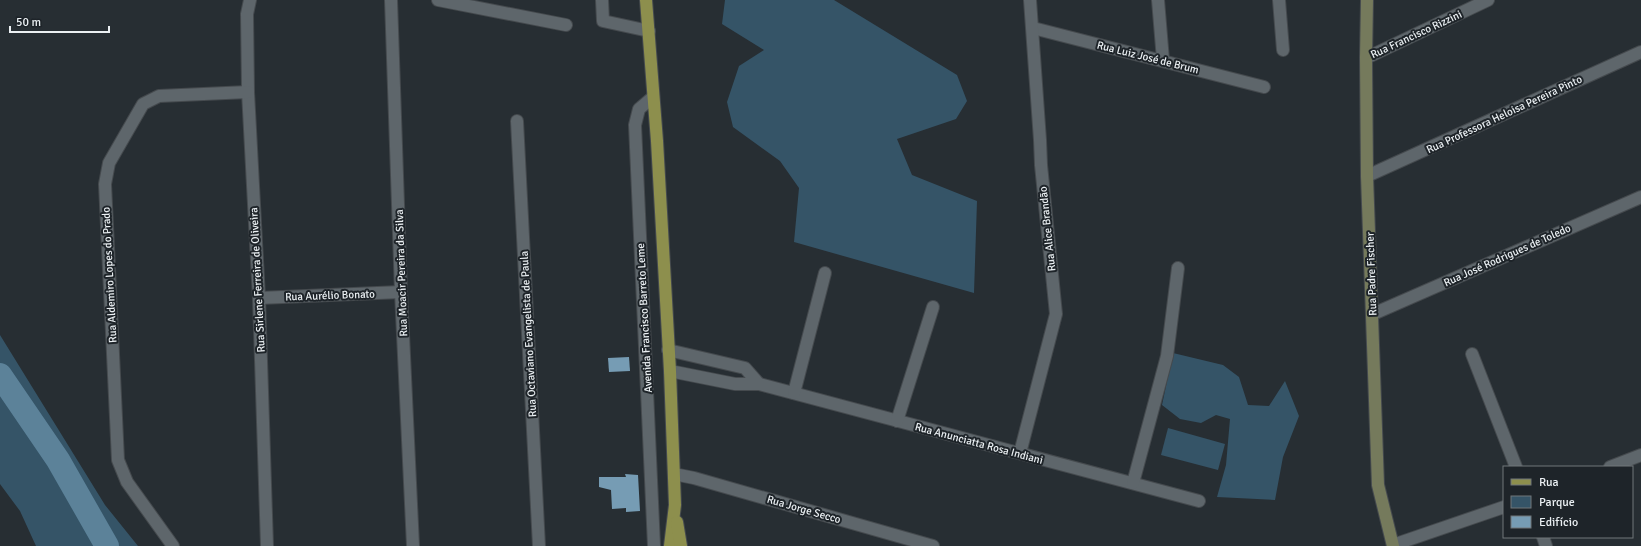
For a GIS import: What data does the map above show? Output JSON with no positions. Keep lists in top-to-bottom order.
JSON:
{
  "streets": {
    "main road": ["Rua Padre Fischer", "Avenida Francisco Barreto Leme"],
    "street": [
      "Rua Francisco Rizzini",
      "Rua Luiz José de Brum",
      "Rua Professora Heloisa Pereira Pinto",
      "Rua Alice Brandão",
      "Rua José Rodrigues de Toledo",
      "Rua Moacir Pereira da Silva",
      "Rua Aldemiro Lopes do Prado",
      "Rua Sirlene Ferreira de Oliveira",
      "Rua Aurélio Bonato",
      "Rua Octaviano Evangelista de Paula",
      "Rua Anunciatta Rosa Indiani",
      "Rua Jorge Secco"
    ]
  },
  "crossings": [
    ["Rua Francisco Rizzini", "Rua Padre Fischer"],
    ["Rua Luiz José de Brum", "Rua Alice Brandão"],
    ["Rua Professora Heloisa Pereira Pinto", "Rua Padre Fischer"],
    ["Rua Alice Brandão", "Rua Anunciatta Rosa Indiani"],
    ["Rua José Rodrigues de Toledo", "Rua Padre Fischer"],
    ["Rua Moacir Pereira da Silva", "Rua Aurélio Bonato"],
    ["Rua Aldemiro Lopes do Prado", "Rua Sirlene Ferreira de Oliveira"],
    ["Rua Sirlene Ferreira de Oliveira", "Rua Aurélio Bonato"],
    ["Avenida Francisco Barreto Leme", "Rua Anunciatta Rosa Indiani"],
    ["Avenida Francisco Barreto Leme", "Rua Jorge Secco"]
  ],
  "legend": ["Rua", "Parque", "Edifício"],
  "scale_bar": "50 m"
}
